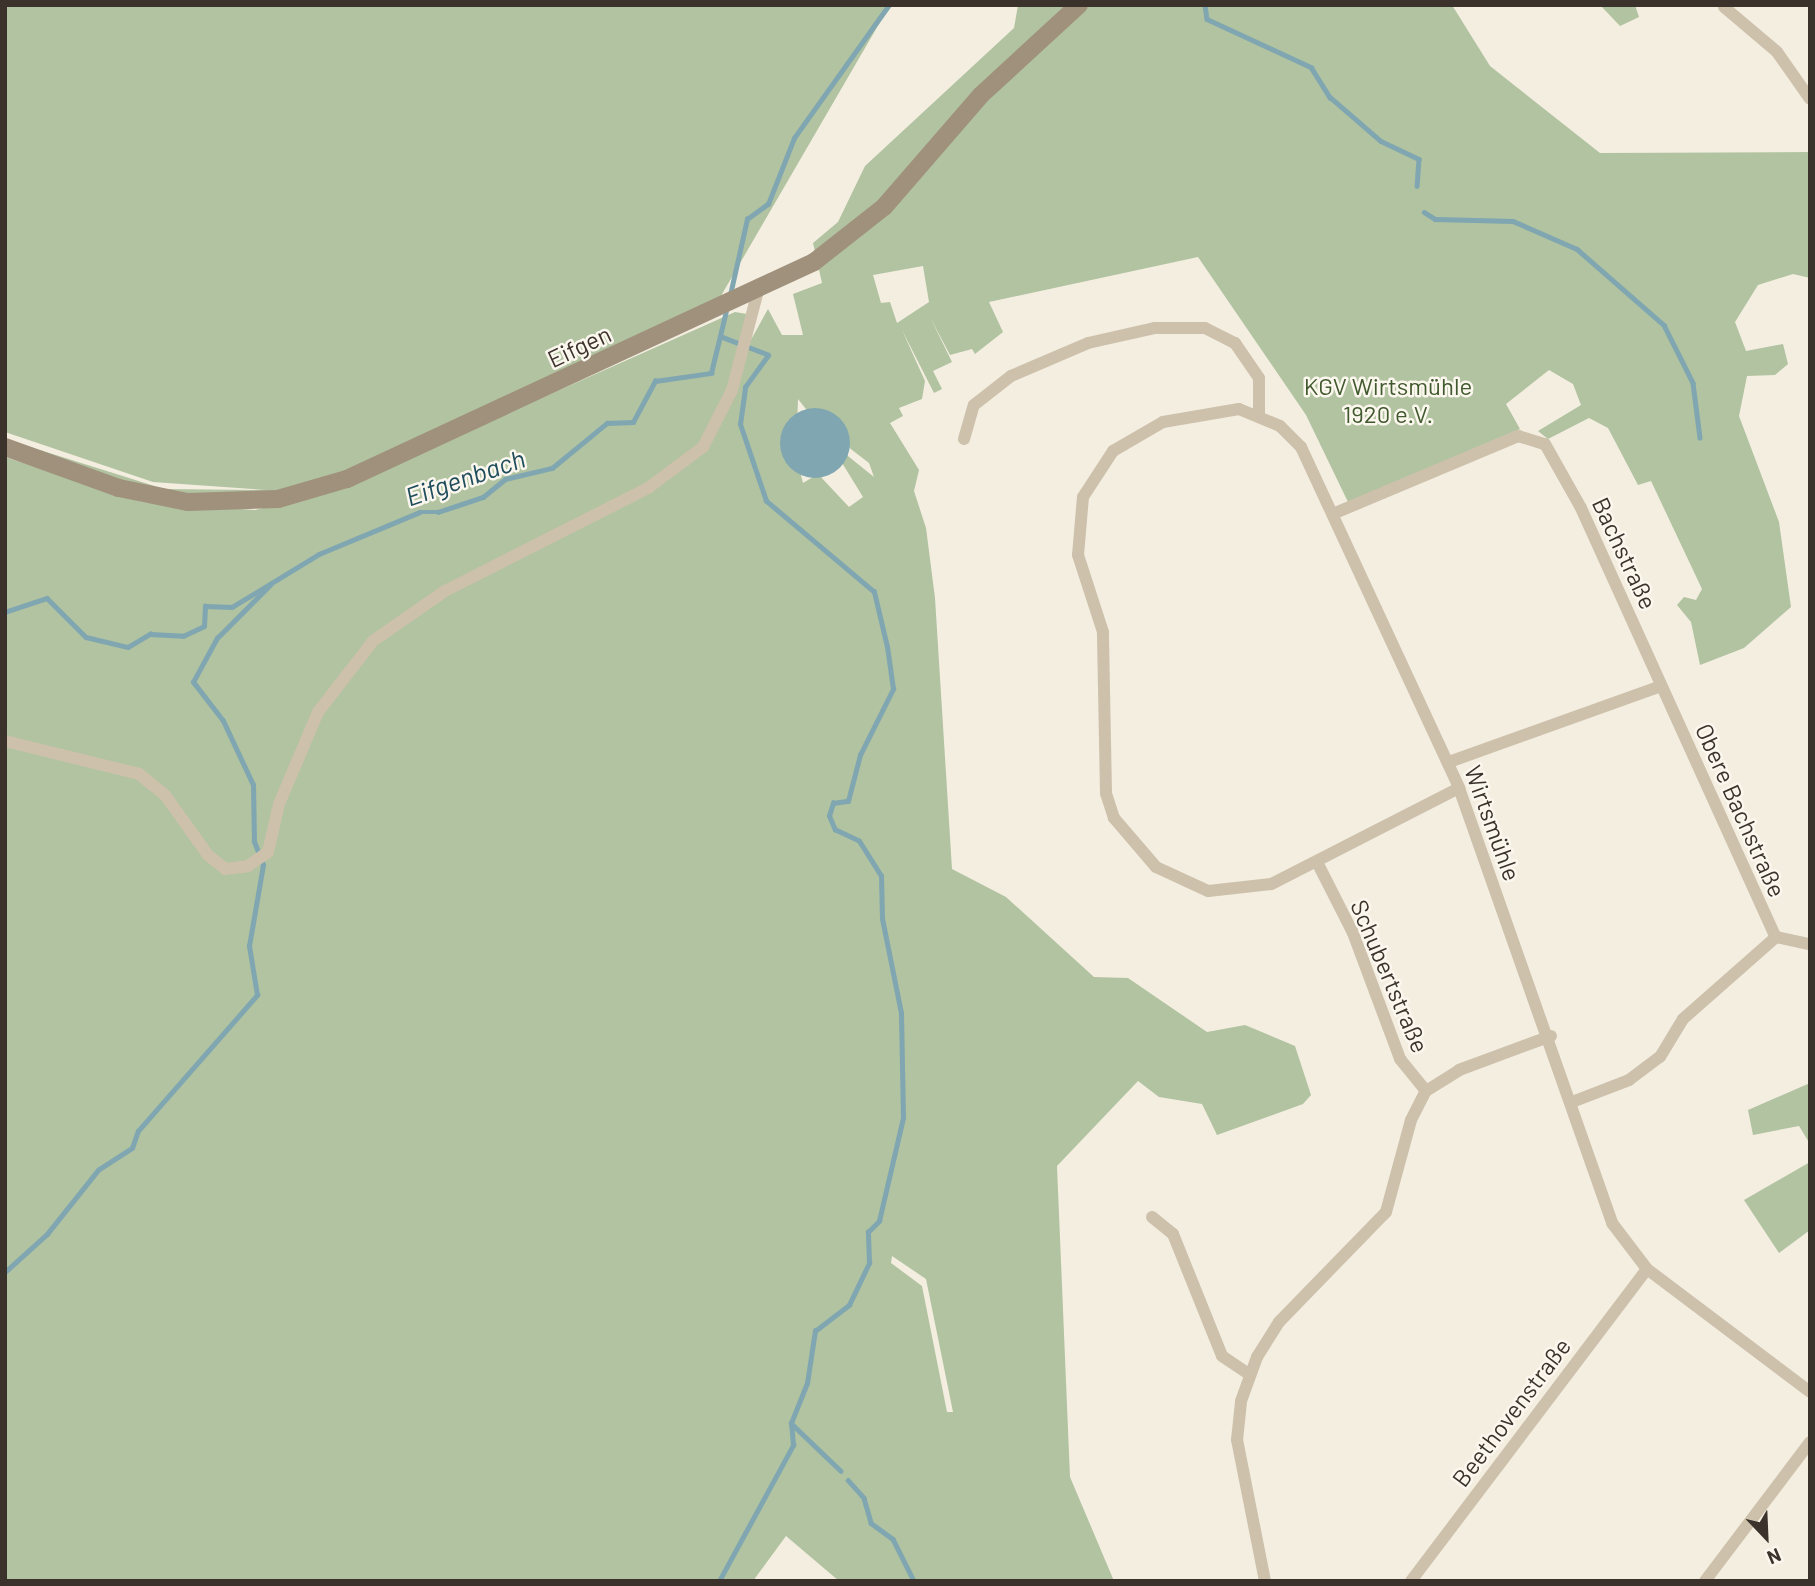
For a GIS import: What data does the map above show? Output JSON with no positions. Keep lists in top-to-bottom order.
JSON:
{
  "streets": {
    "main road": ["Eifgen"],
    "street": [
      "Bachstraße",
      "Obere Bachstraße",
      "Wirtsmühle",
      "Schubertstraße",
      "Beethovenstraße"
    ]
  },
  "crossings": [
    ["Bachstraße", "Obere Bachstraße"],
    ["Bachstraße", "Wirtsmühle"],
    ["Wirtsmühle", "Schubertstraße"],
    ["Wirtsmühle", "Beethovenstraße"]
  ],
  "water": ["Eifgenbach"],
  "parks": ["KGV Wirtsmühle 1920 e.V."],
  "north": "bottom right"
}
